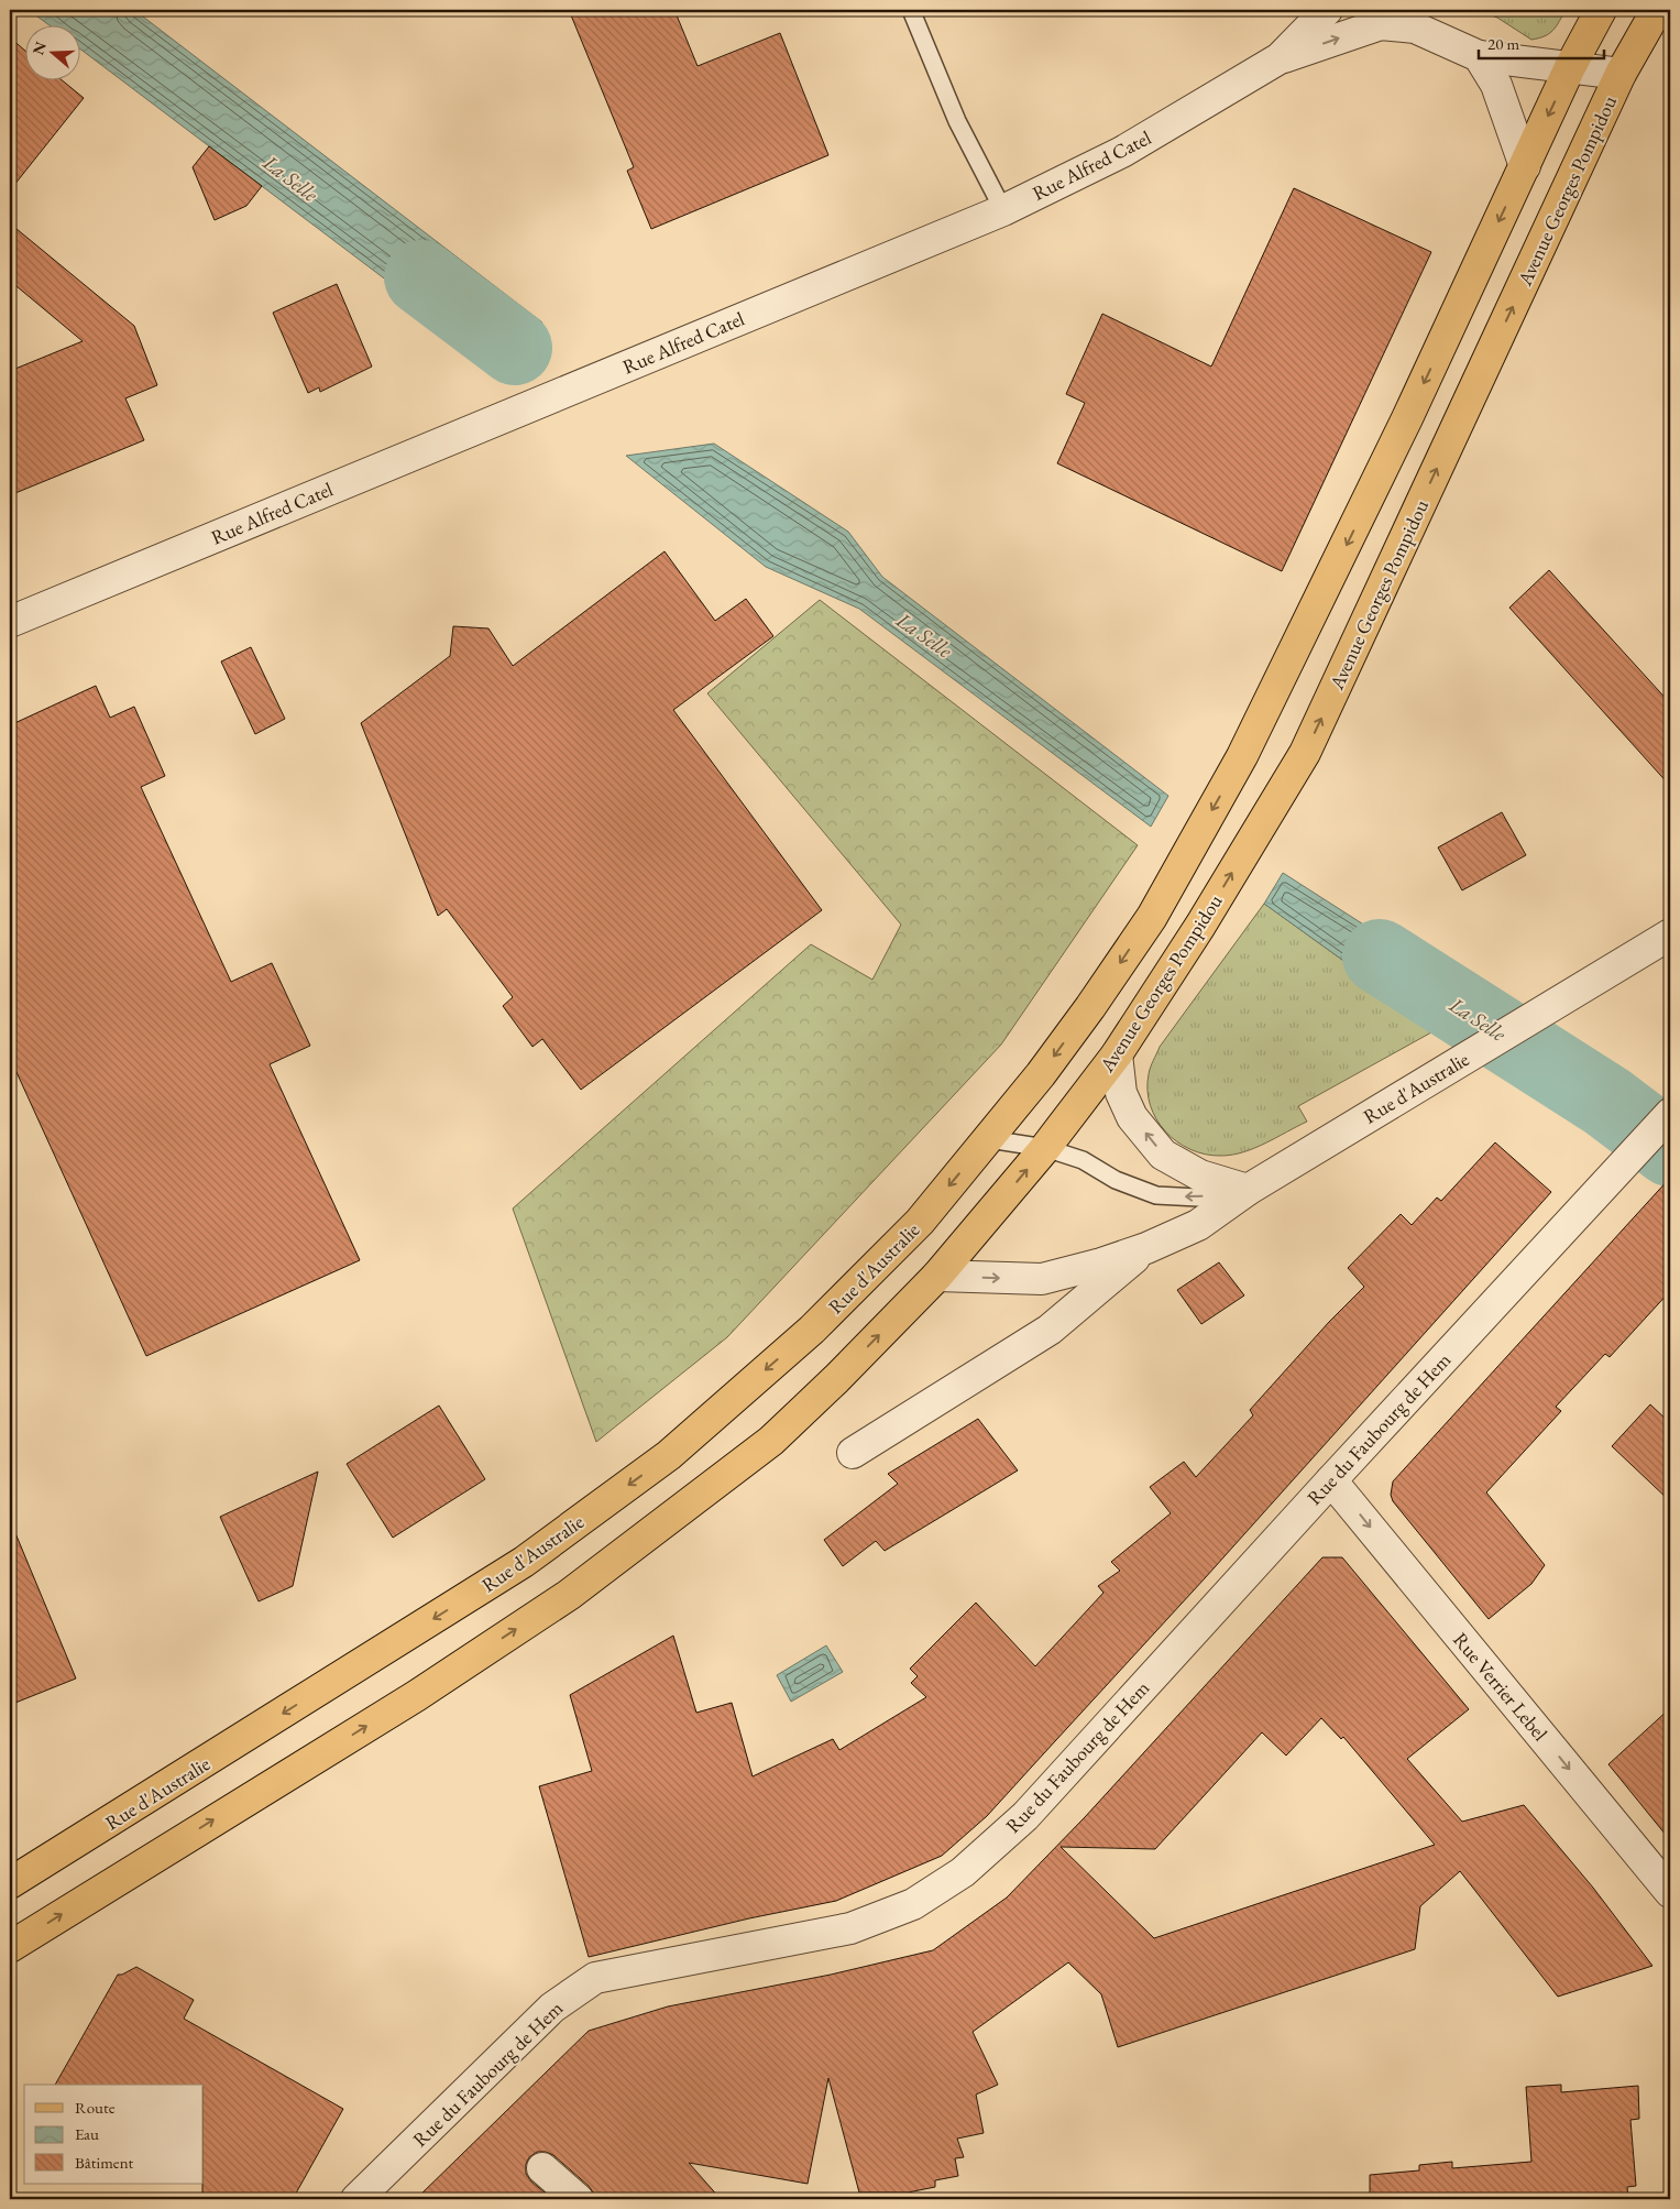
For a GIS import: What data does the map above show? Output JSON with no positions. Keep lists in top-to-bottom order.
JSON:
{
  "streets": {
    "main road": ["Avenue Georges Pompidou", "Rue d'Australie"],
    "street": ["Rue Alfred Catel", "Rue du Faubourg de Hem", "Rue Verrier Lebel"]
  },
  "crossings": [
    ["Rue du Faubourg de Hem", "Rue Verrier Lebel"]
  ],
  "one_way": ["Rue Verrier Lebel"],
  "water": ["La Selle"],
  "legend": ["Route", "Eau", "Bâtiment"],
  "scale_bar": "20 m",
  "north": "left"
}
